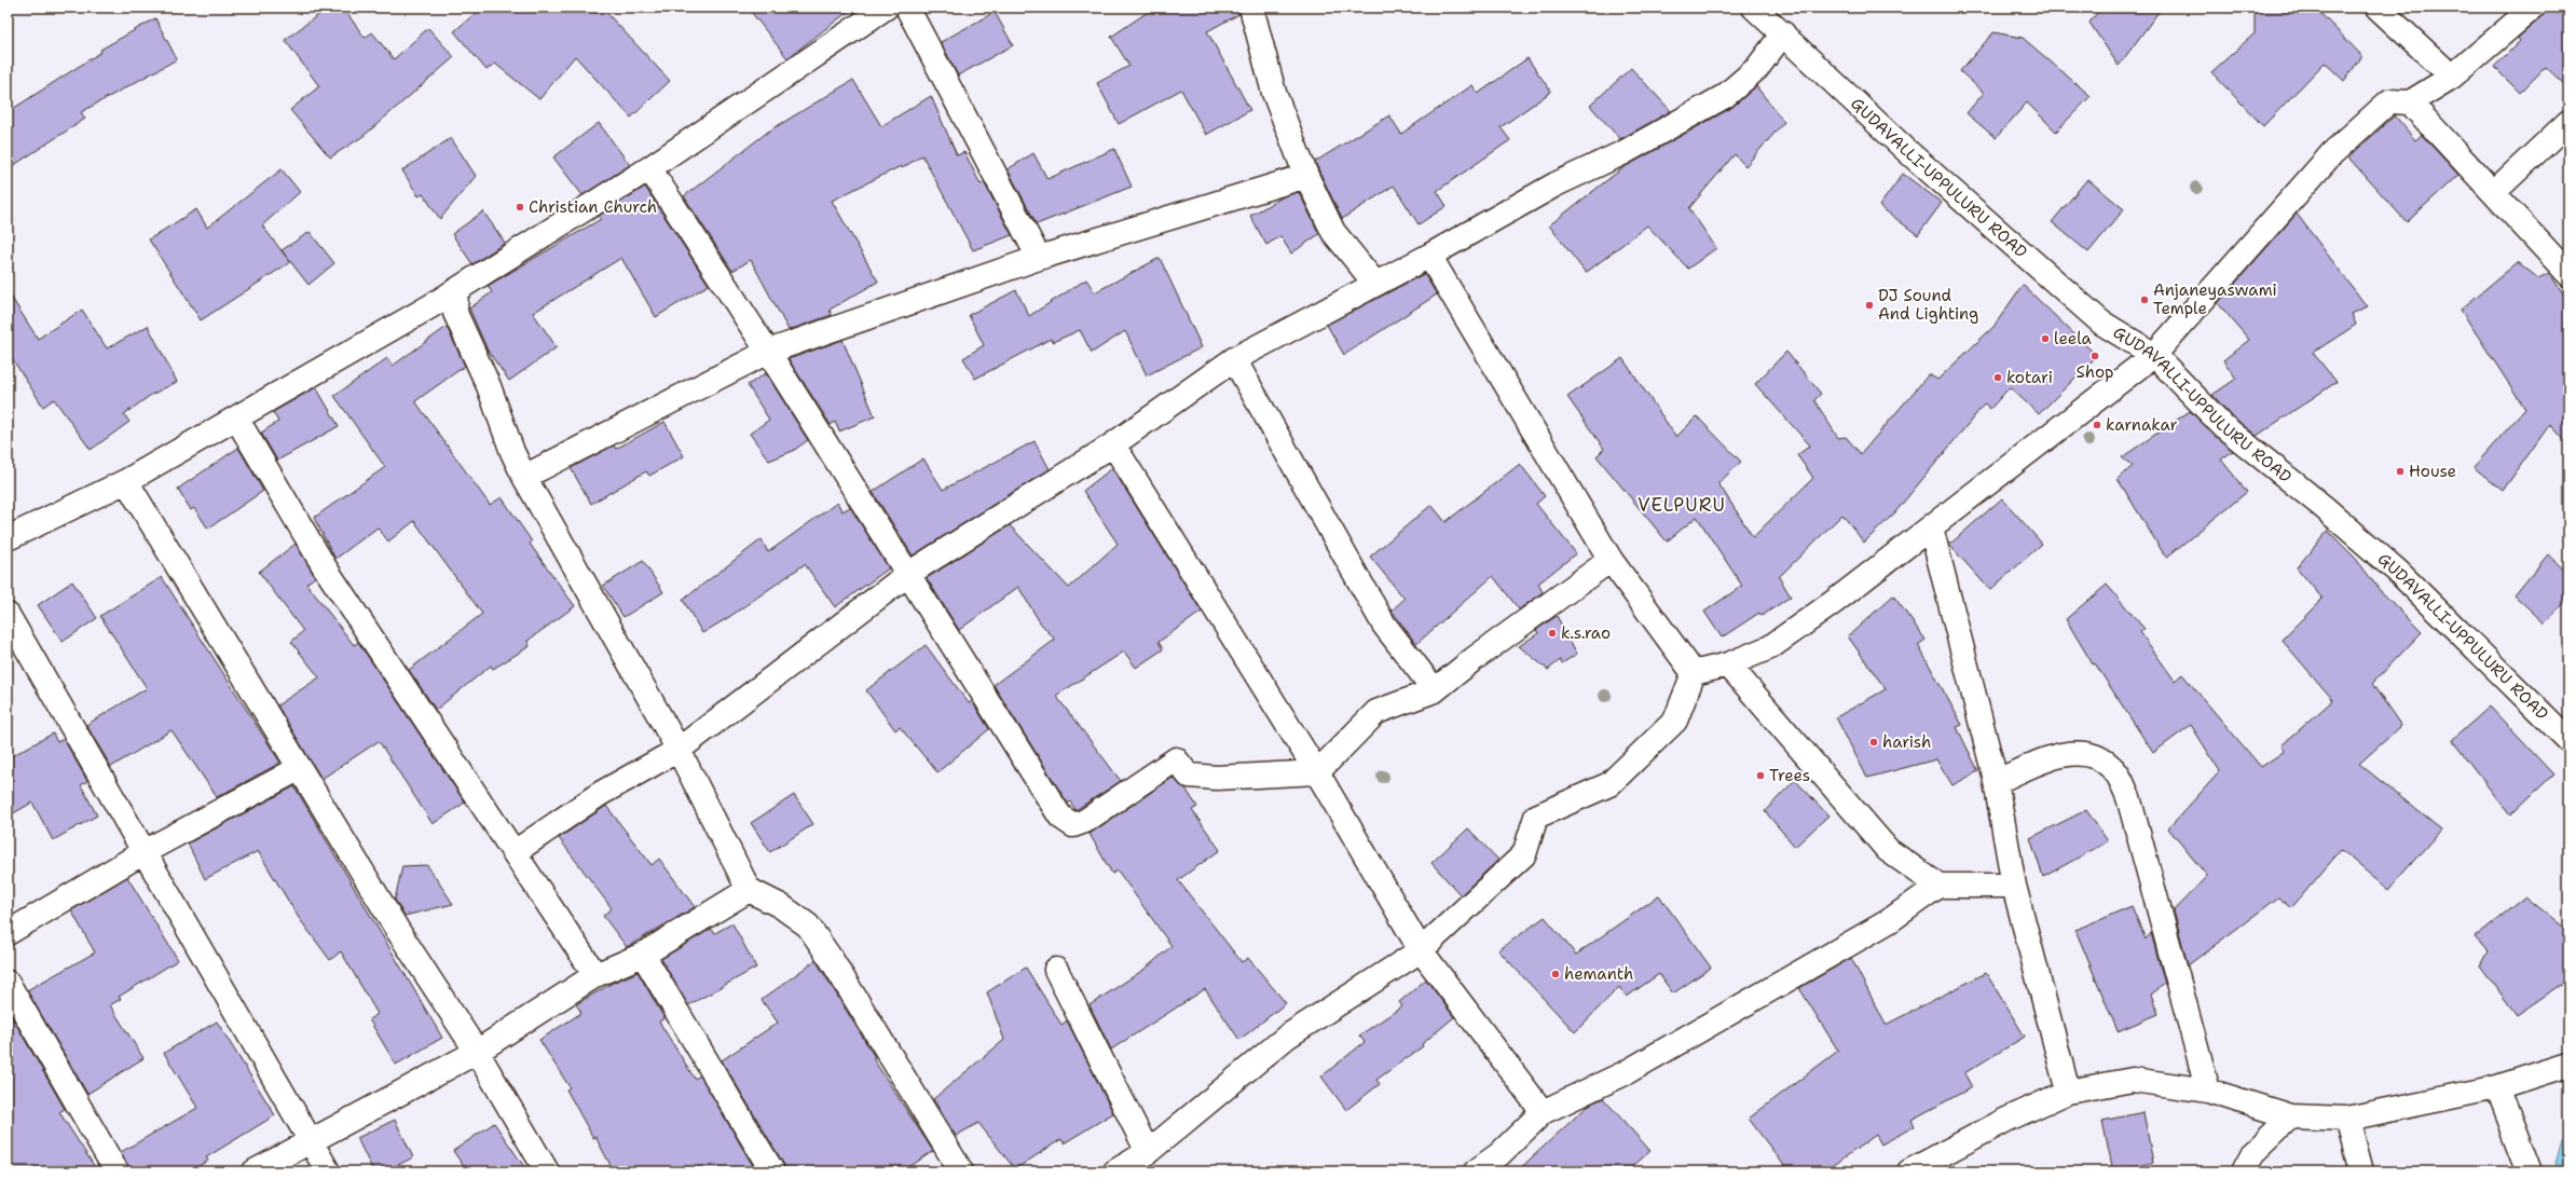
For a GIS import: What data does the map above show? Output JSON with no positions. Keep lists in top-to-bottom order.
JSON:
{
  "streets": {
    "street": ["GUDAVALLI-UPPULURU ROAD"]
  },
  "districts": ["VELPURU"],
  "places": [
    "Christian Church",
    "Anjaneyaswami Temple",
    "DJ Sound And Lighting",
    "leela",
    "Shop",
    "kotari",
    "karnakar",
    "House",
    "k.s.rao",
    "harish",
    "Trees",
    "hemanth"
  ]
}
